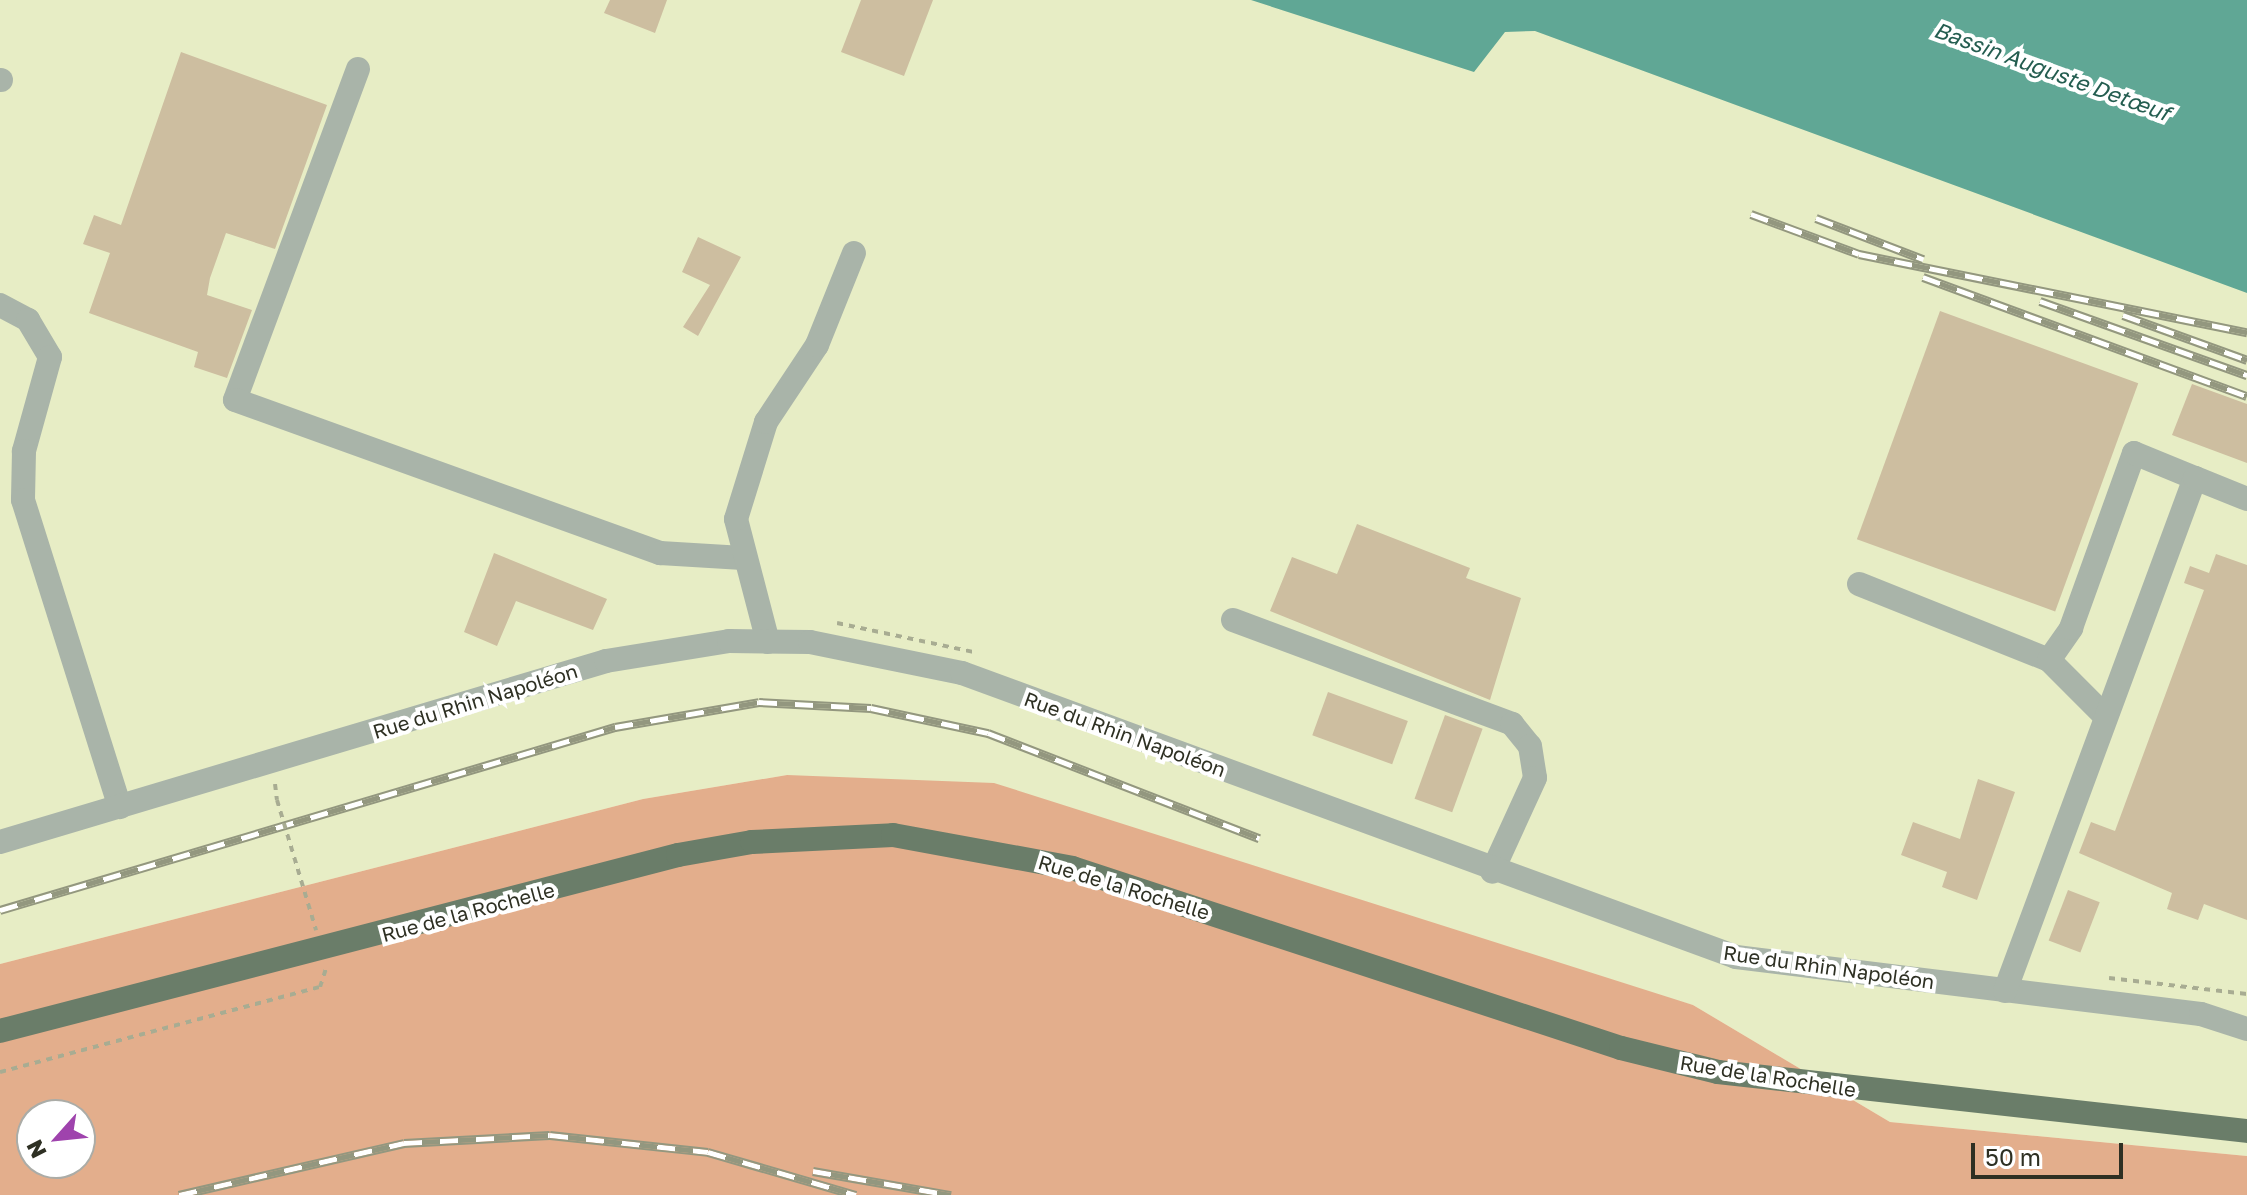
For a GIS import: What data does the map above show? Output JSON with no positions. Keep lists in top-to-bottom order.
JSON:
{
  "streets": {
    "main road": ["Rue de la Rochelle"],
    "street": ["Rue du Rhin Napoléon"]
  },
  "water": ["Bassin Auguste Detœuf"],
  "scale_bar": "50 m",
  "north": "bottom left"
}
